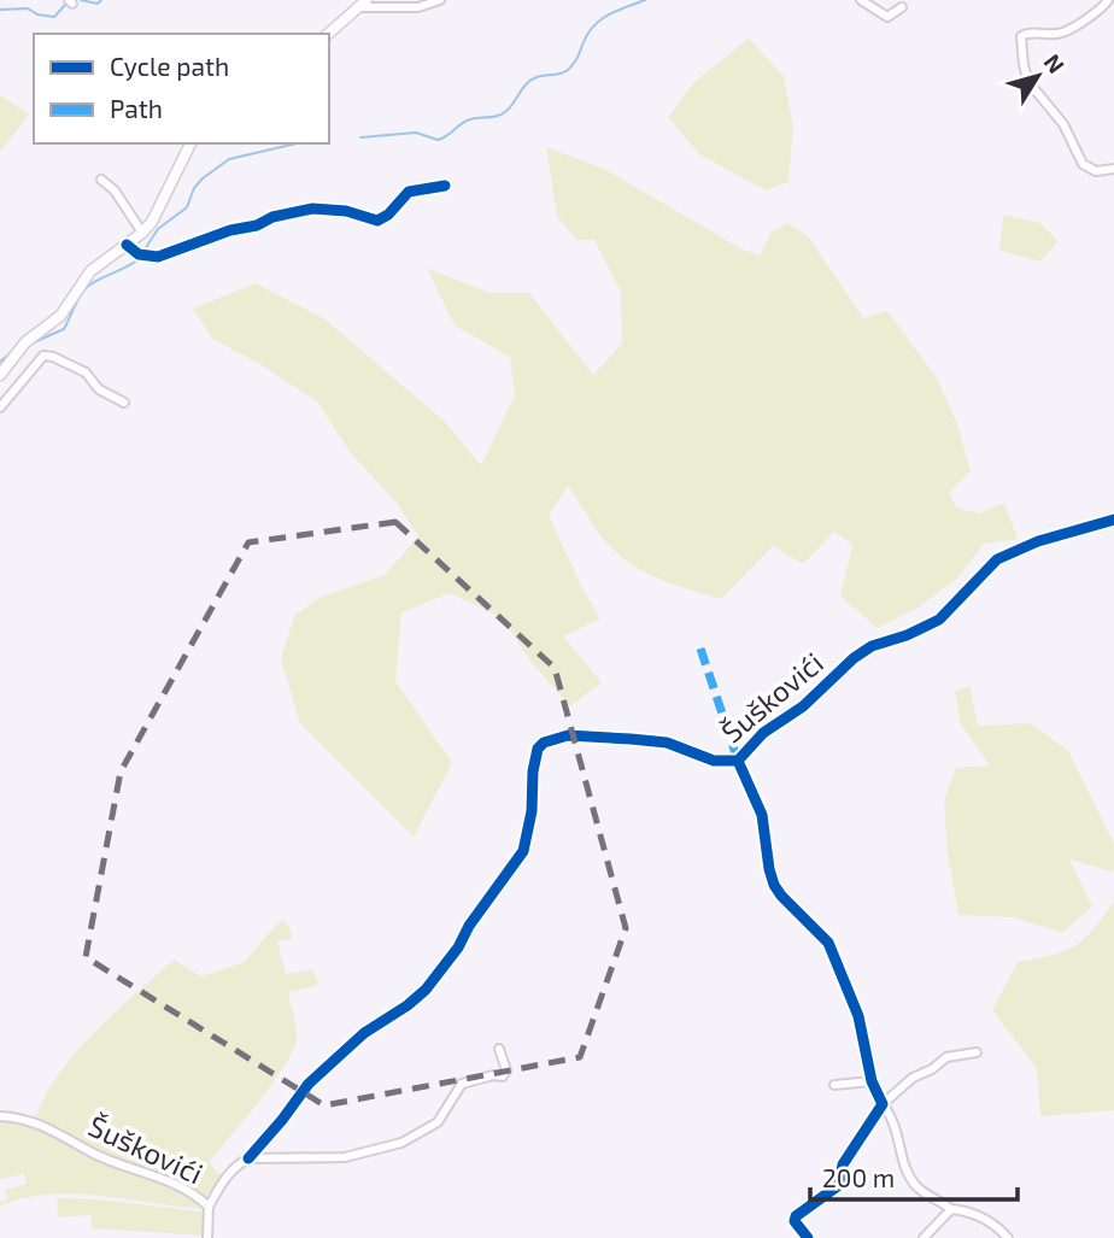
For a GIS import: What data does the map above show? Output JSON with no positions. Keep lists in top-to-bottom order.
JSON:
{
  "streets": {
    "street": ["Šuškovići"]
  },
  "legend": ["Cycle path", "Path"],
  "scale_bar": "200 m",
  "north": "top right"
}
